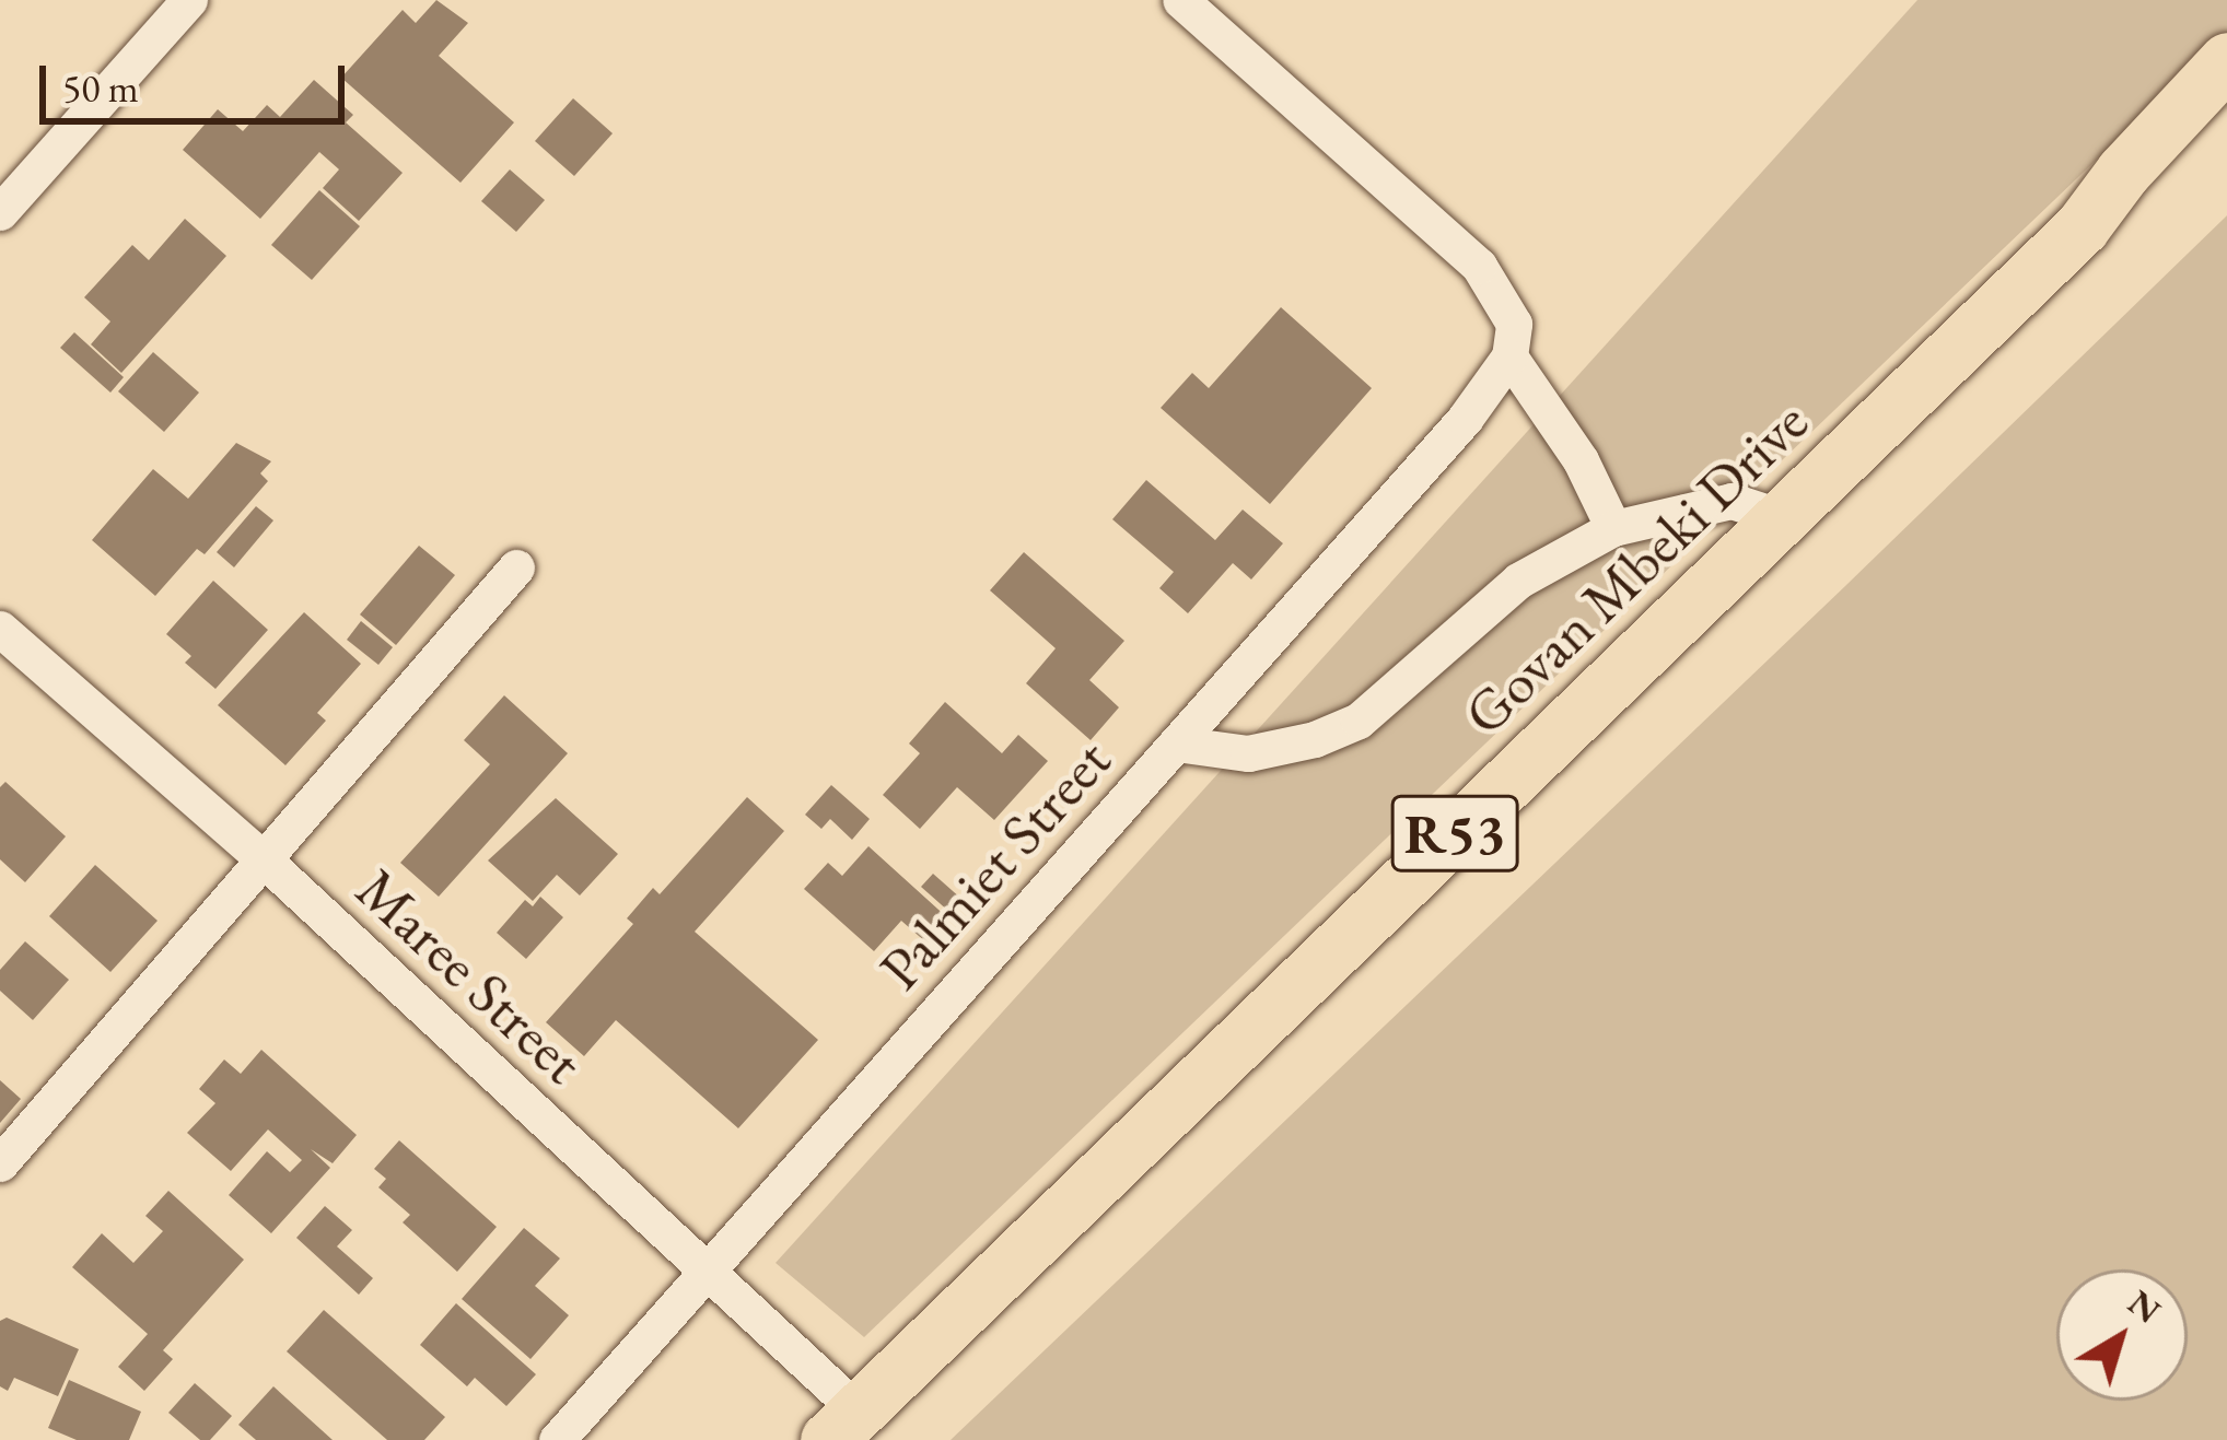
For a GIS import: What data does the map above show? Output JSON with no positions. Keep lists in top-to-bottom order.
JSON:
{
  "streets": {
    "main road": ["Govan Mbeki Drive", "R53"],
    "street": ["Palmiet Street", "Maree Street"]
  },
  "crossings": [
    ["Govan Mbeki Drive", "Maree Street"],
    ["Palmiet Street", "Maree Street"]
  ],
  "scale_bar": "50 m",
  "north": "top right"
}
